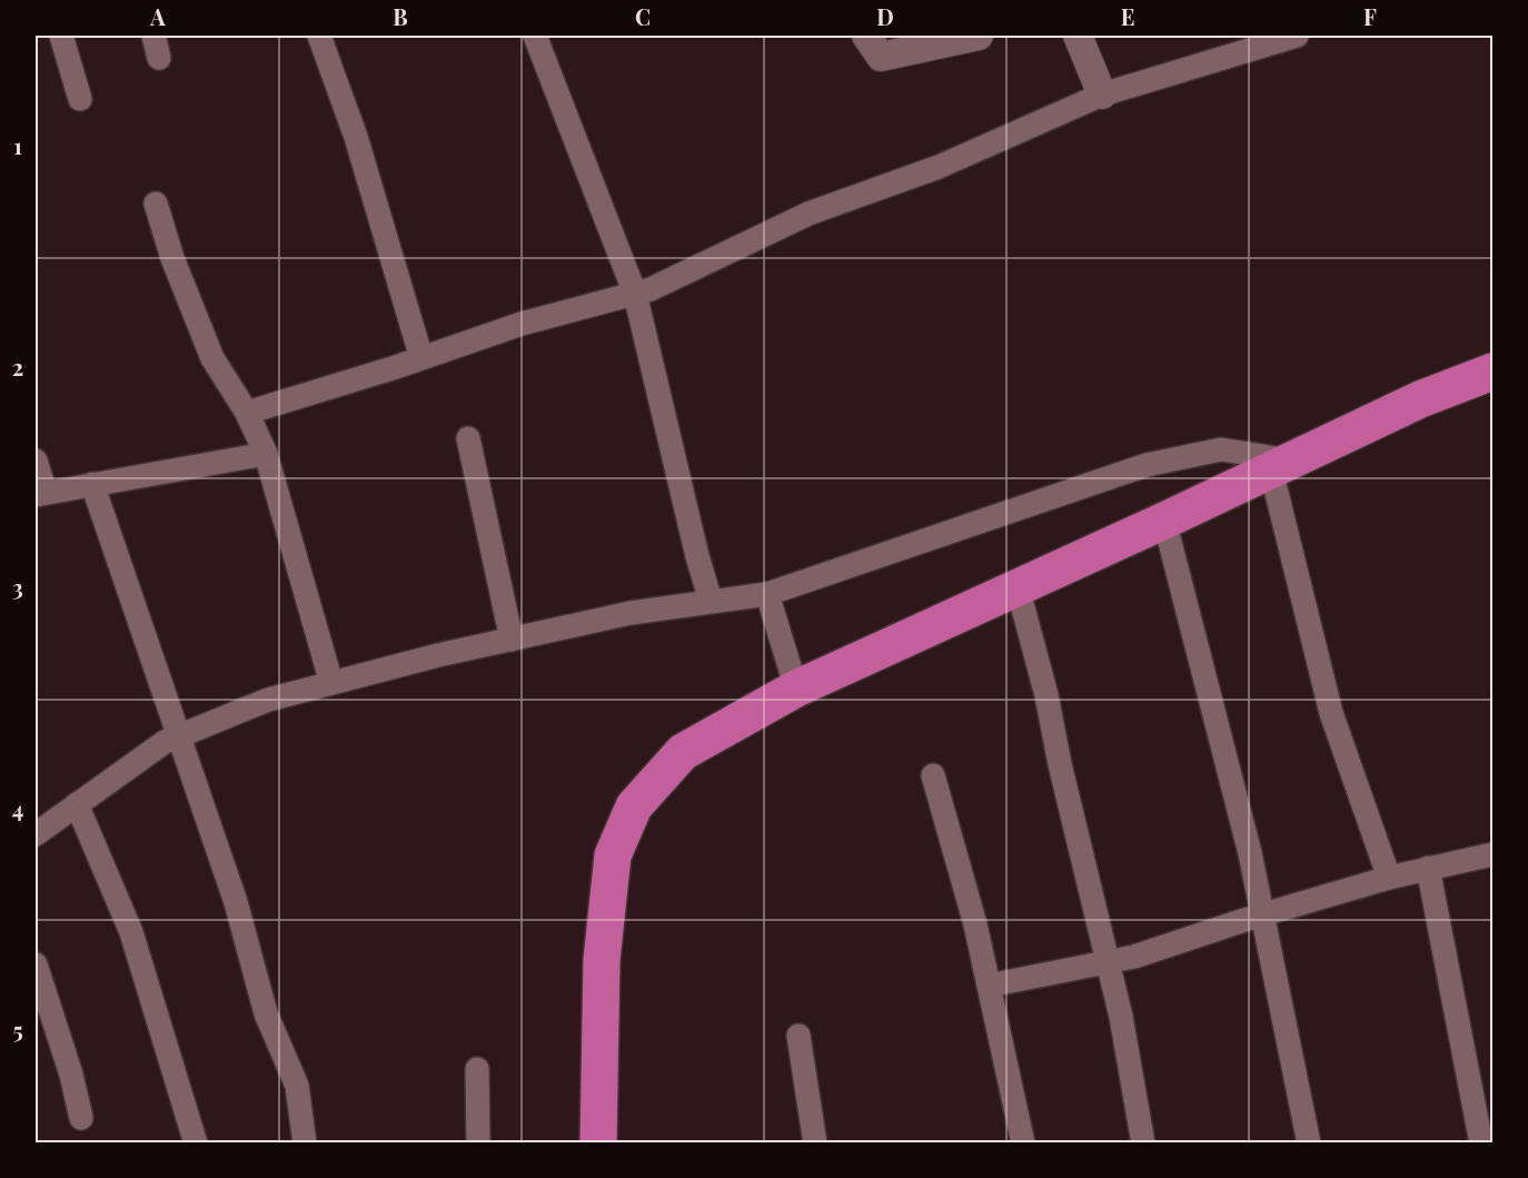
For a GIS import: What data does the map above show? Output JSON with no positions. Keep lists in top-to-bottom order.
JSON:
{
  "grid": {
    "columns": [
      "A",
      "B",
      "C",
      "D",
      "E",
      "F"
    ],
    "rows": [
      "1",
      "2",
      "3",
      "4",
      "5"
    ]
  }
}
